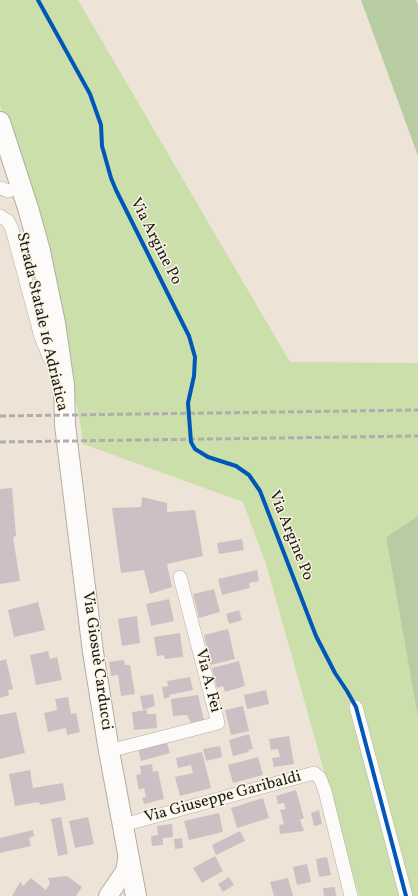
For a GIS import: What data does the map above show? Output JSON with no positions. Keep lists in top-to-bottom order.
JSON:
{
  "streets": {
    "main road": ["Strada Statale 16 Adriatica", "Via Giosuè Carducci"],
    "street": ["Via A. Fei", "Via Giuseppe Garibaldi"],
    "cycle path": ["Via Argine Po"]
  },
  "crossings": [
    ["Strada Statale 16 Adriatica", "Via Giosuè Carducci"],
    ["Via Giosuè Carducci", "Via A. Fei"],
    ["Via Giosuè Carducci", "Via Giuseppe Garibaldi"]
  ]
}
